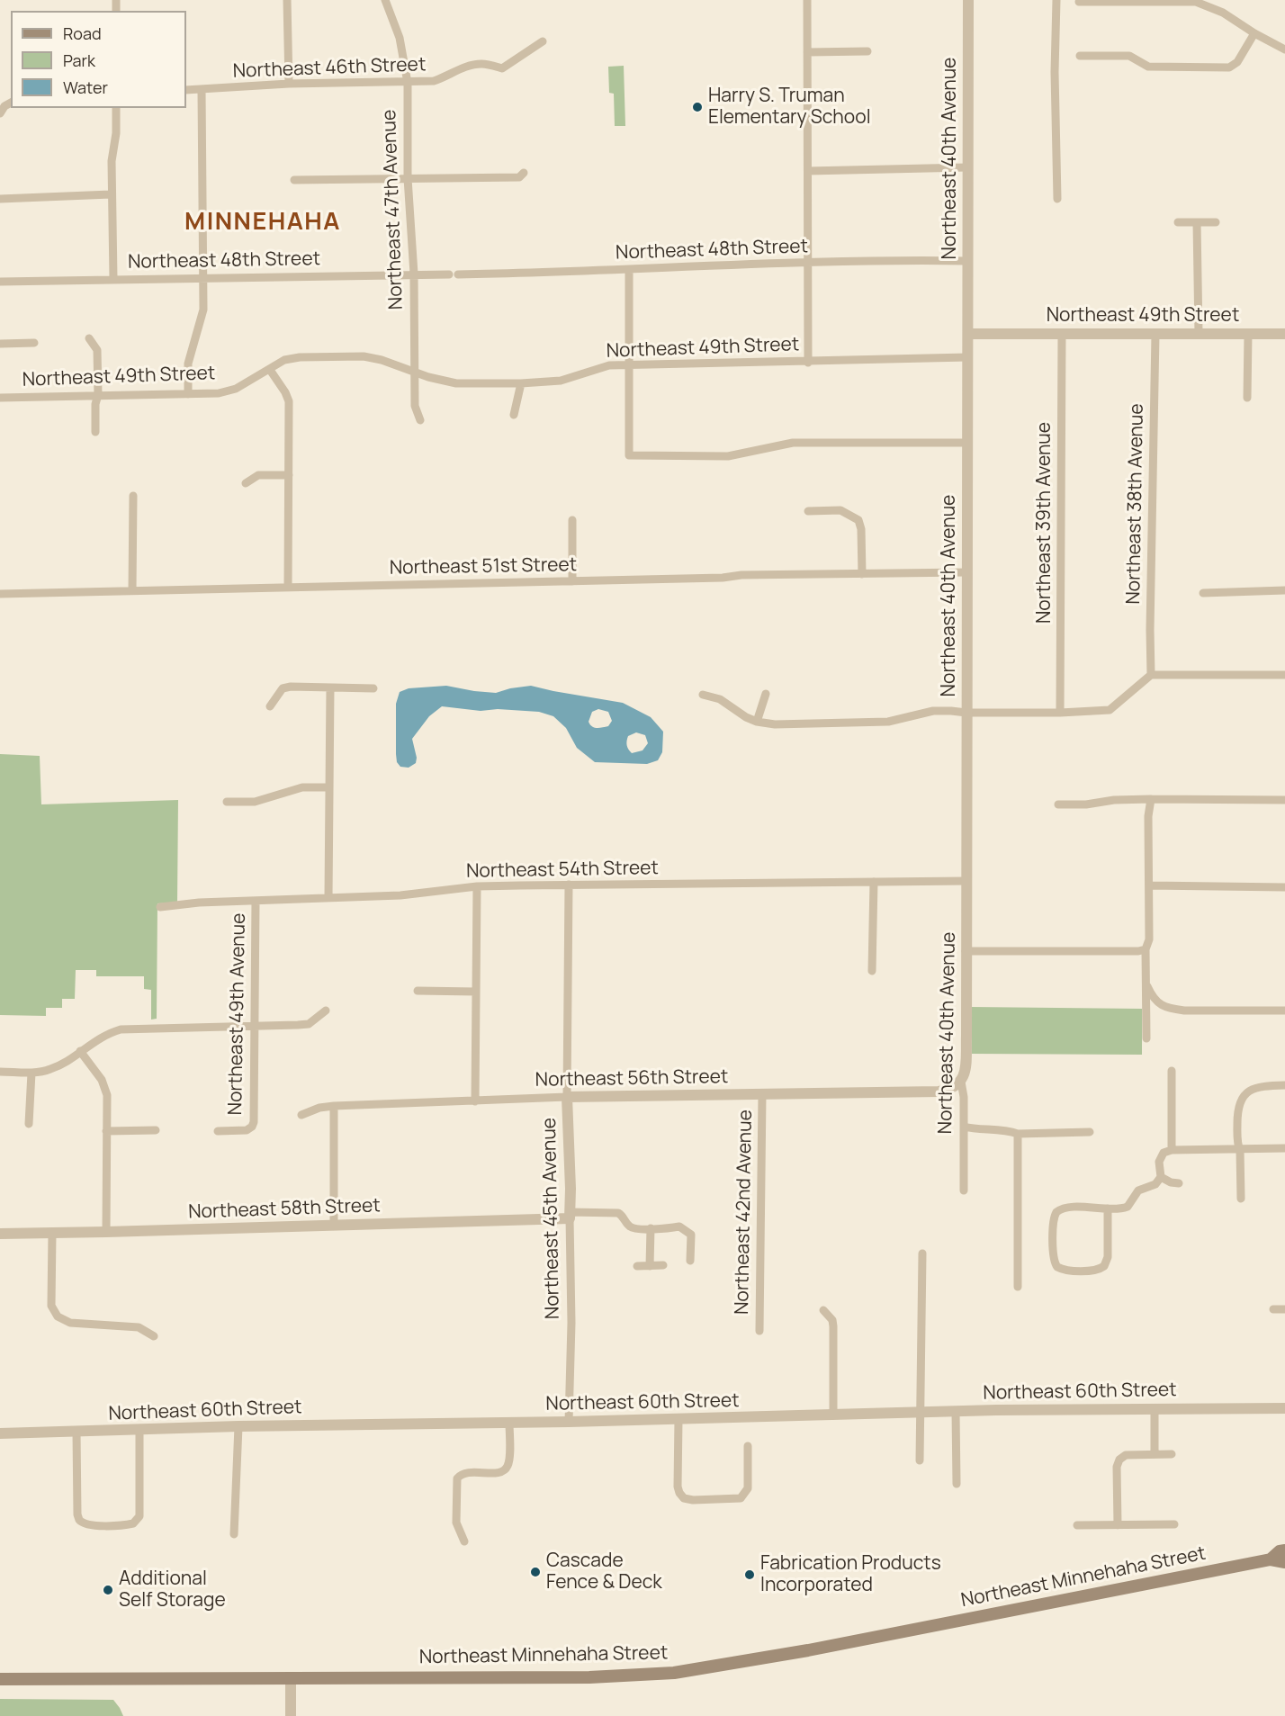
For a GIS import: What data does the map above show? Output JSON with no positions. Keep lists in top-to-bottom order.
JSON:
{
  "streets": {
    "main road": ["Northeast Minnehaha Street"],
    "street": [
      "Northeast 46th Street",
      "Northeast 40th Avenue",
      "Northeast 47th Avenue",
      "Northeast 48th Street",
      "Northeast 49th Street",
      "Northeast 38th Avenue",
      "Northeast 39th Avenue",
      "Northeast 51st Street",
      "Northeast 54th Street",
      "Northeast 49th Avenue",
      "Northeast 56th Street",
      "Northeast 58th Street",
      "Northeast 42nd Avenue",
      "Northeast 45th Avenue",
      "Northeast 60th Street"
    ]
  },
  "crossings": [
    ["Northeast 46th Street", "Northeast 47th Avenue"],
    ["Northeast 40th Avenue", "Northeast 48th Street"],
    ["Northeast 40th Avenue", "Northeast 49th Street"],
    ["Northeast 40th Avenue", "Northeast 51st Street"],
    ["Northeast 40th Avenue", "Northeast 54th Street"],
    ["Northeast 40th Avenue", "Northeast 56th Street"],
    ["Northeast 47th Avenue", "Northeast 48th Street"],
    ["Northeast 47th Avenue", "Northeast 49th Street"],
    ["Northeast 49th Street", "Northeast 38th Avenue"],
    ["Northeast 49th Street", "Northeast 39th Avenue"],
    ["Northeast 54th Street", "Northeast 49th Avenue"],
    ["Northeast 54th Street", "Northeast 45th Avenue"],
    ["Northeast 56th Street", "Northeast 42nd Avenue"],
    ["Northeast 56th Street", "Northeast 45th Avenue"],
    ["Northeast 58th Street", "Northeast 45th Avenue"],
    ["Northeast 45th Avenue", "Northeast 60th Street"]
  ],
  "districts": ["MINNEHAHA"],
  "places": [
    "Harry S. Truman Elementary School",
    "Cascade Fence & Deck",
    "Fabrication Products Incorporated",
    "Additional Self Storage"
  ],
  "legend": ["Road", "Park", "Water"]
}
